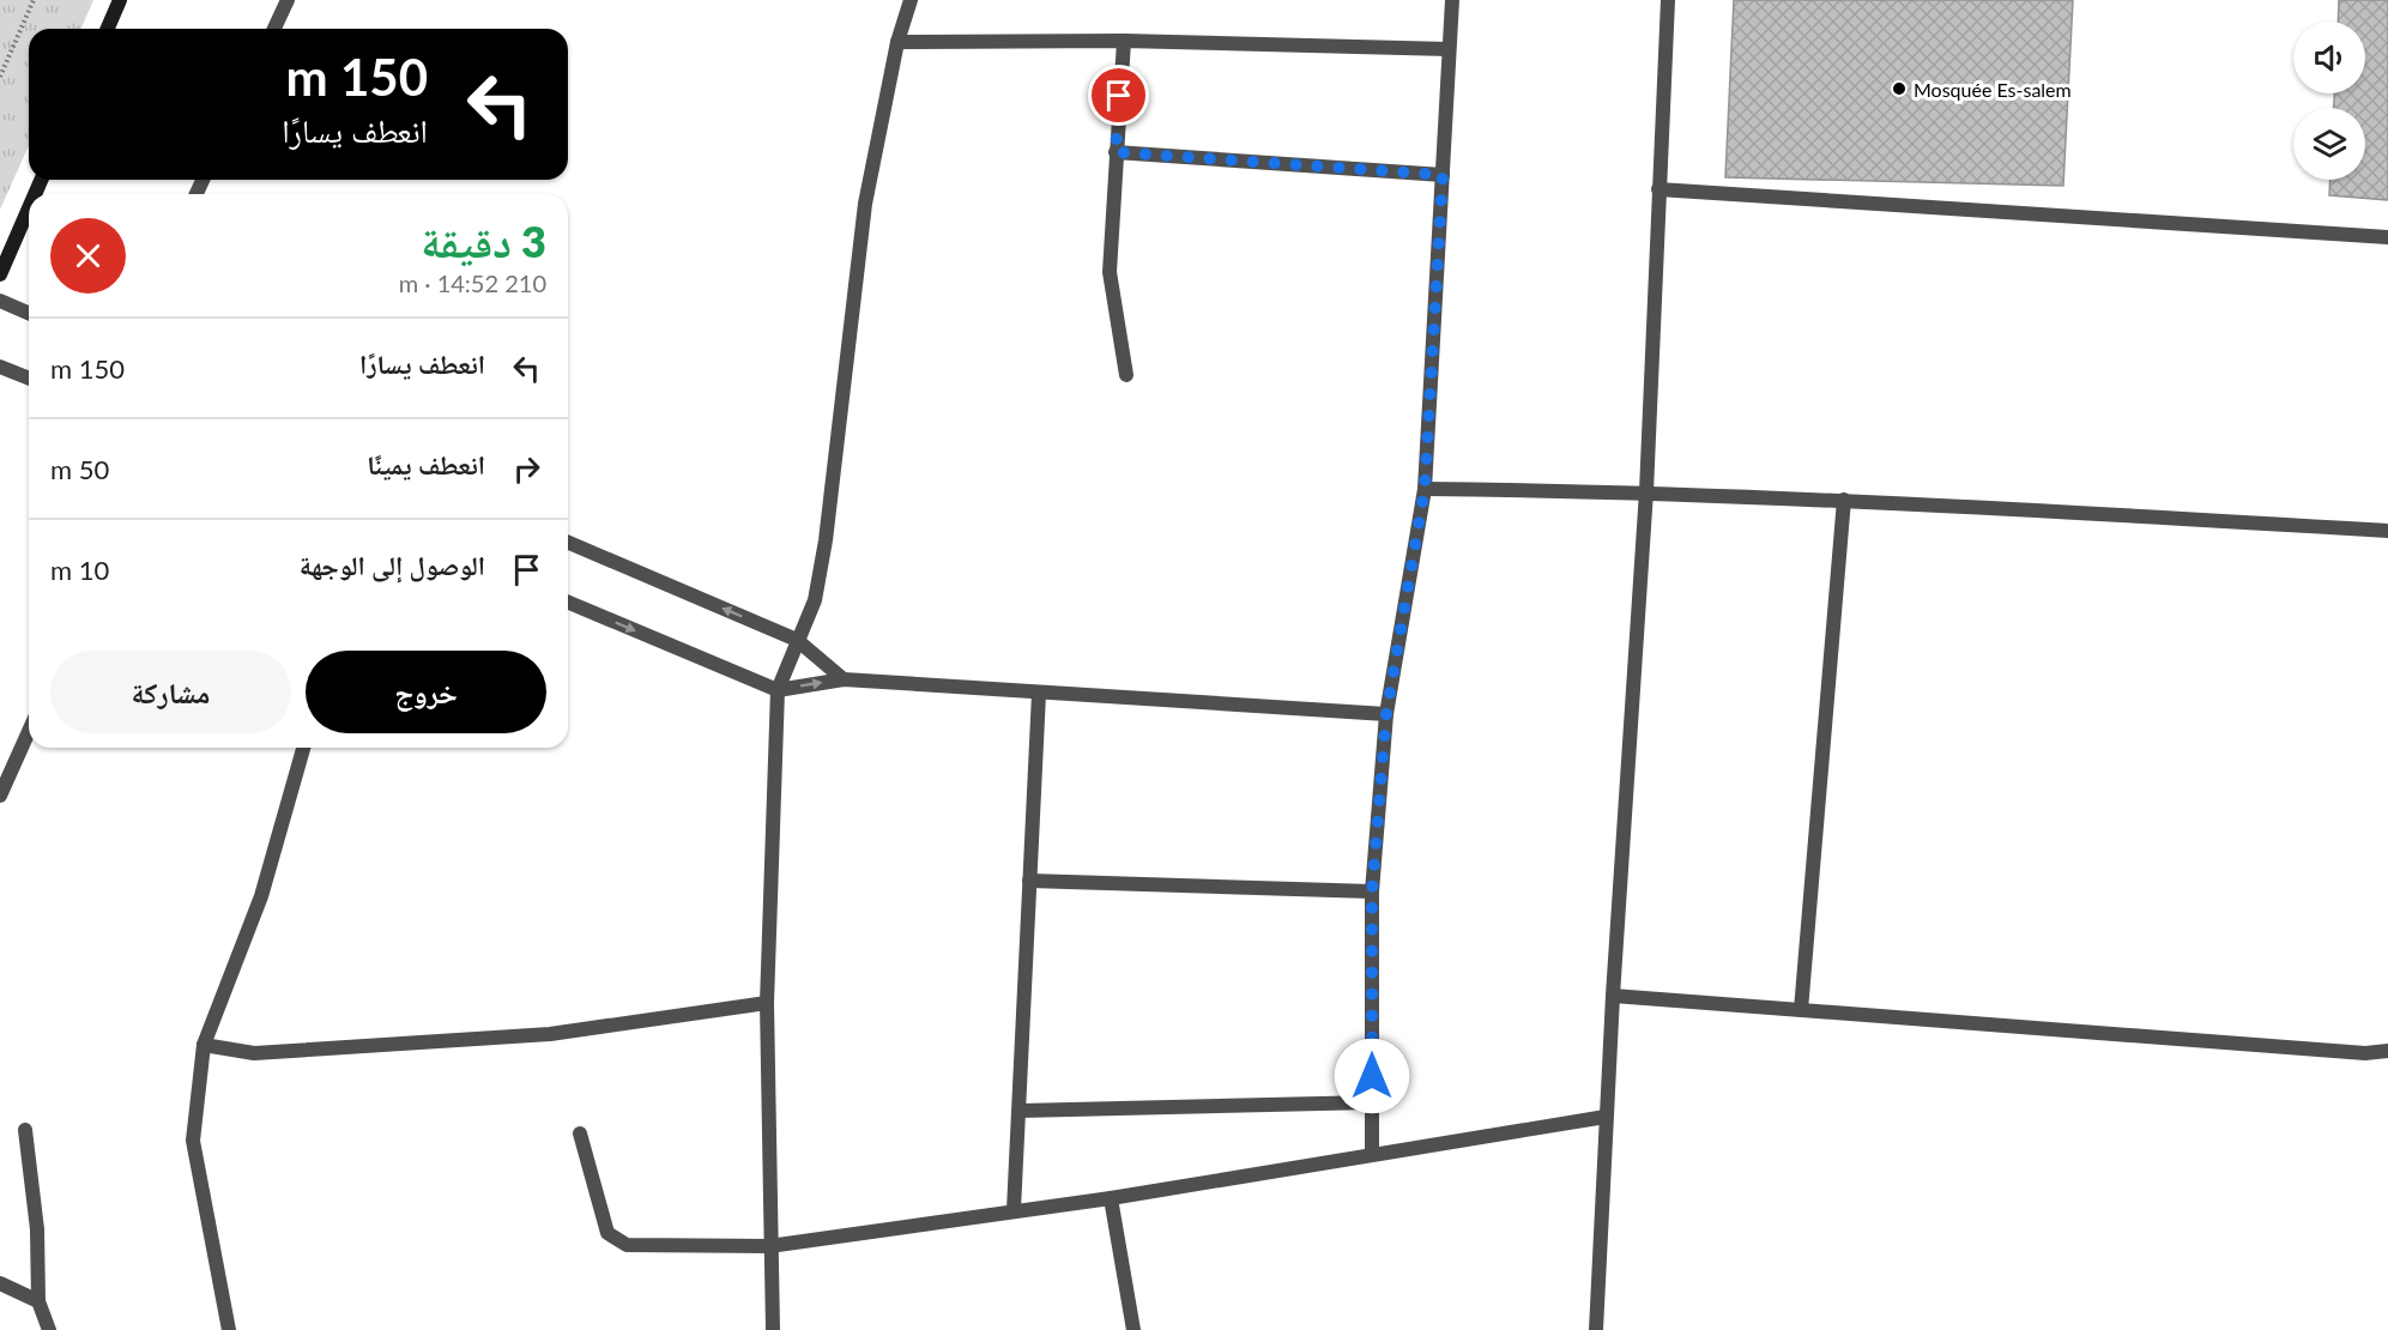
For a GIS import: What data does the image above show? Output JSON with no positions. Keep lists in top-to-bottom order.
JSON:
{
  "places": ["Mosquée Es-salem"],
  "page": {
    "turn": ["150 m", "انعطف يسارًا"],
    "heading": ["3 دقيقة", "210 m · 14:52"],
    "list": [
      {
        "name": "انعطف يسارًا",
        "value": "150 m"
      },
      {
        "name": "انعطف يمينًا",
        "value": "50 m"
      },
      {
        "name": "الوصول إلى الوجهة",
        "value": "10 m"
      }
    ],
    "buttons": ["خروج", "مشاركة"]
  }
}
